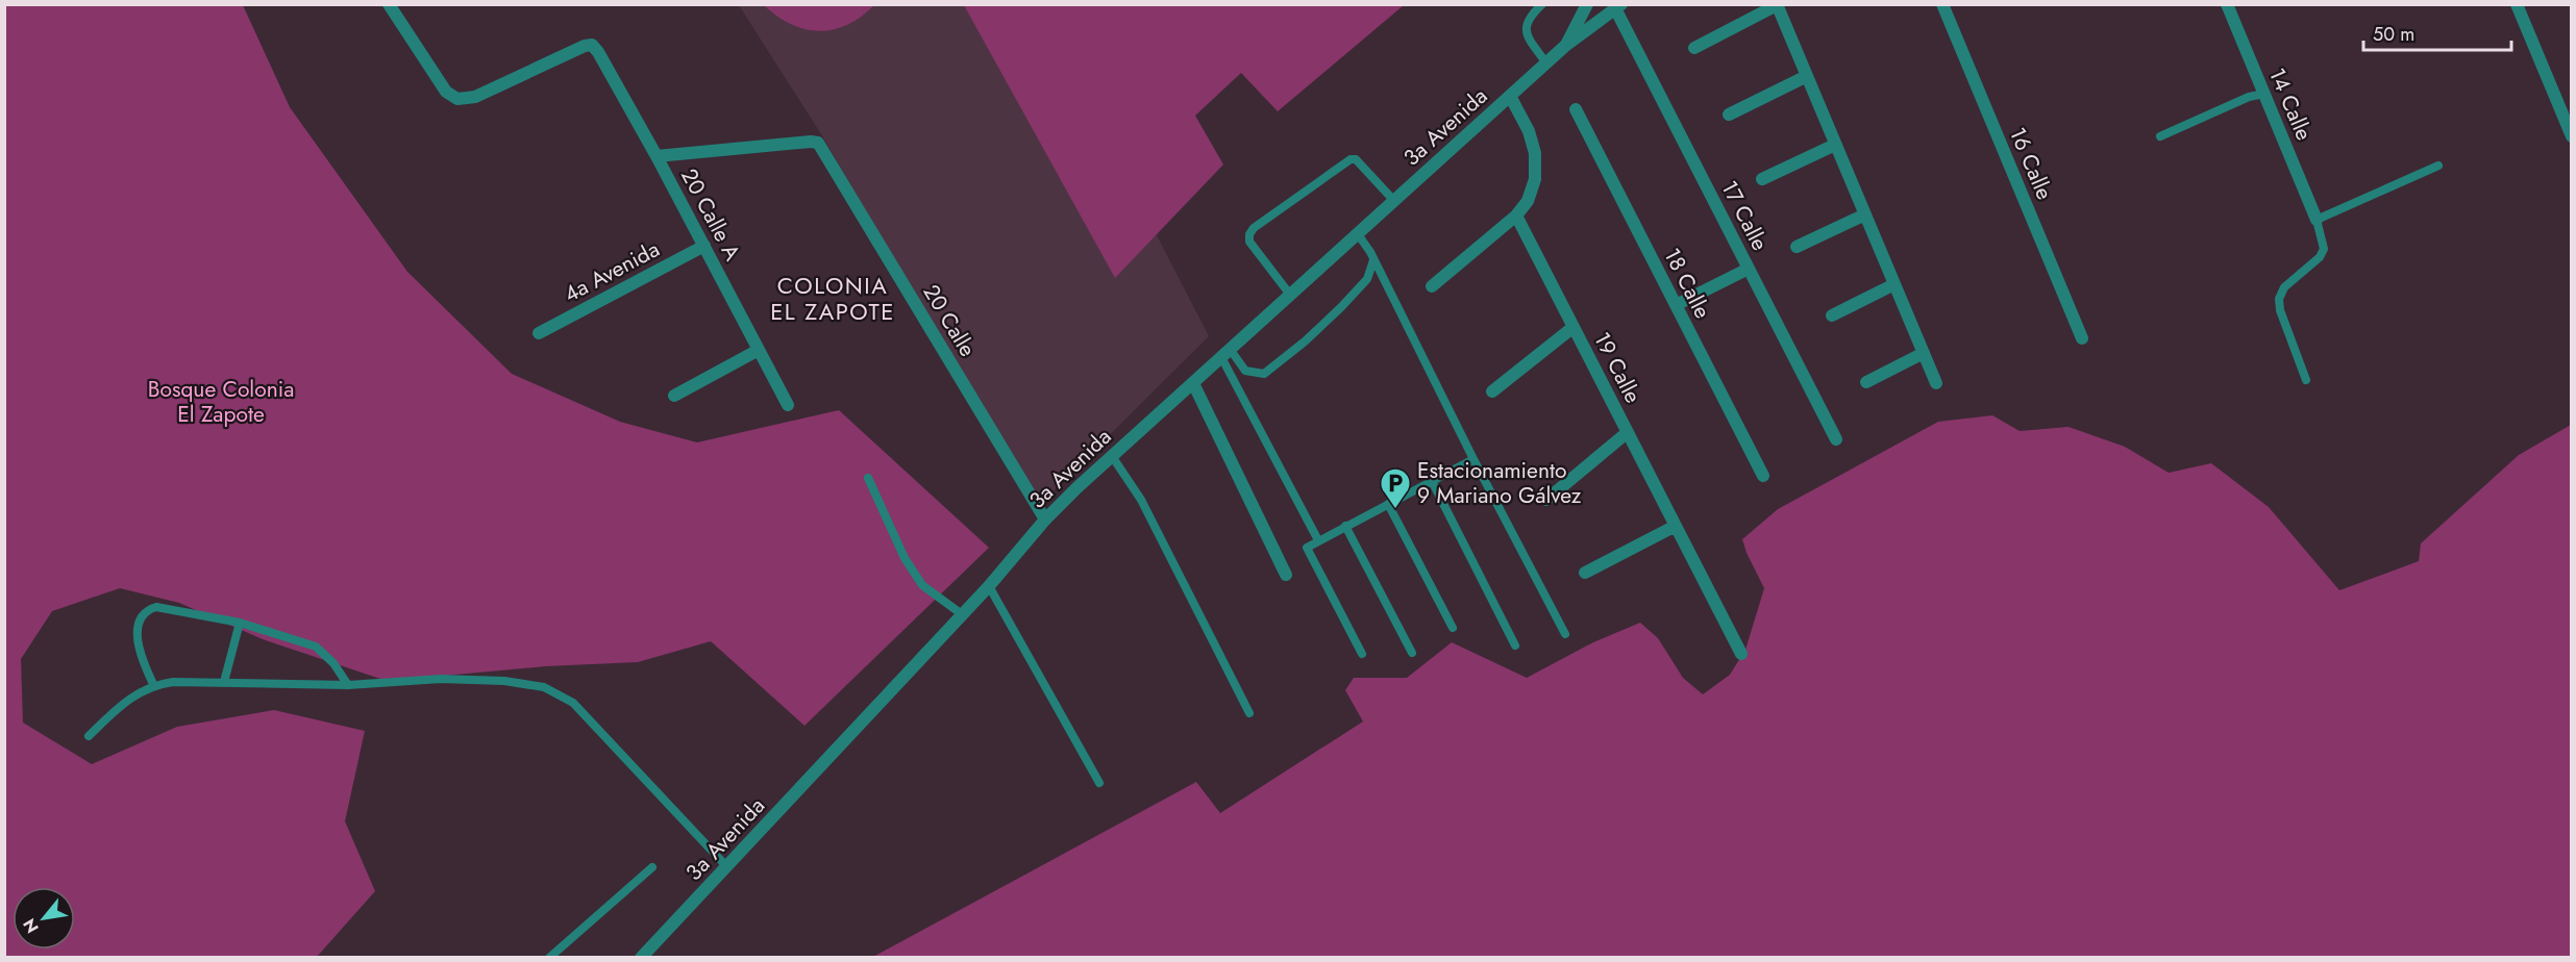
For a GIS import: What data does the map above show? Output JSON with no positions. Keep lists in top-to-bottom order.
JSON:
{
  "streets": {
    "street": [
      "14 Calle",
      "3a Avenida",
      "16 Calle",
      "20 Calle A",
      "17 Calle",
      "4a Avenida",
      "18 Calle",
      "20 Calle",
      "19 Calle"
    ]
  },
  "crossings": [
    ["3a Avenida", "17 Calle"],
    ["3a Avenida", "20 Calle"],
    ["20 Calle A", "4a Avenida"],
    ["20 Calle A", "20 Calle"]
  ],
  "districts": ["COLONIA EL ZAPOTE"],
  "parks": ["Bosque Colonia El Zapote"],
  "places": {
    "parking": ["Estacionamiento 9 Mariano Gálvez"]
  },
  "scale_bar": "50 m",
  "north": "bottom left"
}
